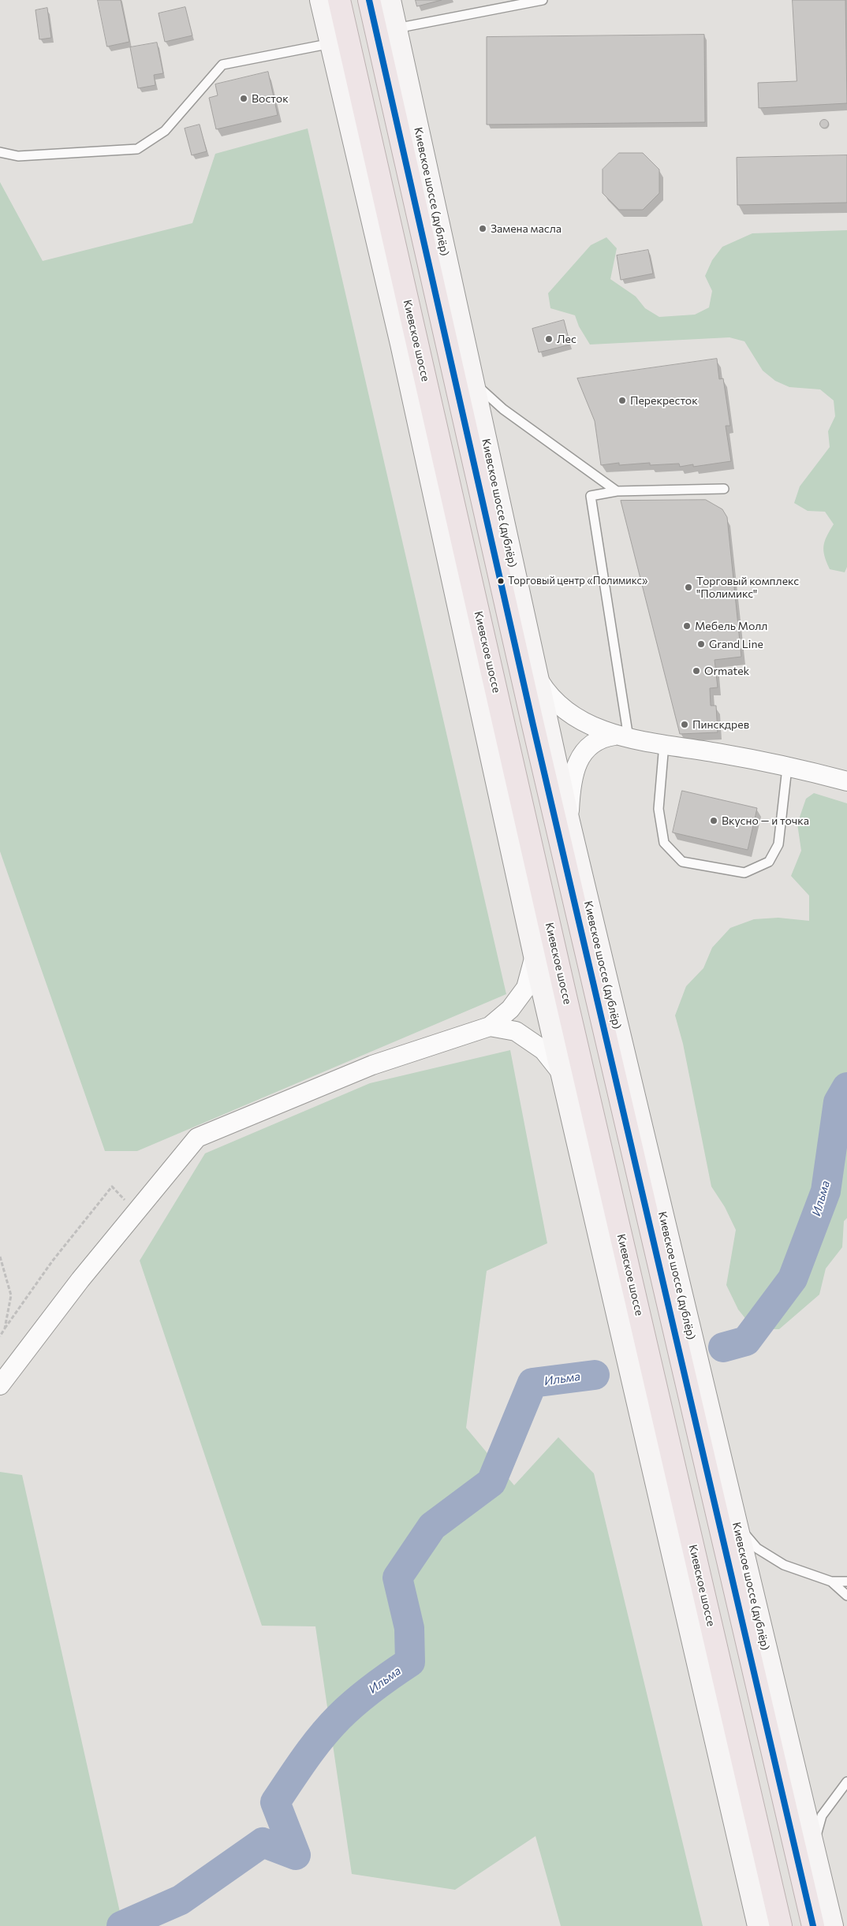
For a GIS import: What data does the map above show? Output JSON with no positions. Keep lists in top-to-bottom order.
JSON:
{
  "streets": {
    "highway": ["Киевское шоссе"],
    "main road": ["Киевское шоссе (дублёр)"]
  },
  "water": ["Ильма"],
  "places": [
    "Восток",
    "Замена масла",
    "Лес",
    "Перекресток",
    "Торговый центр «Полимикс»",
    "Торговый комплекс \"Полимикс\"",
    "Мебель Молл",
    "Grand Line",
    "Ormatek",
    "Пинскдрев",
    "Вкусно — и точка"
  ]
}
